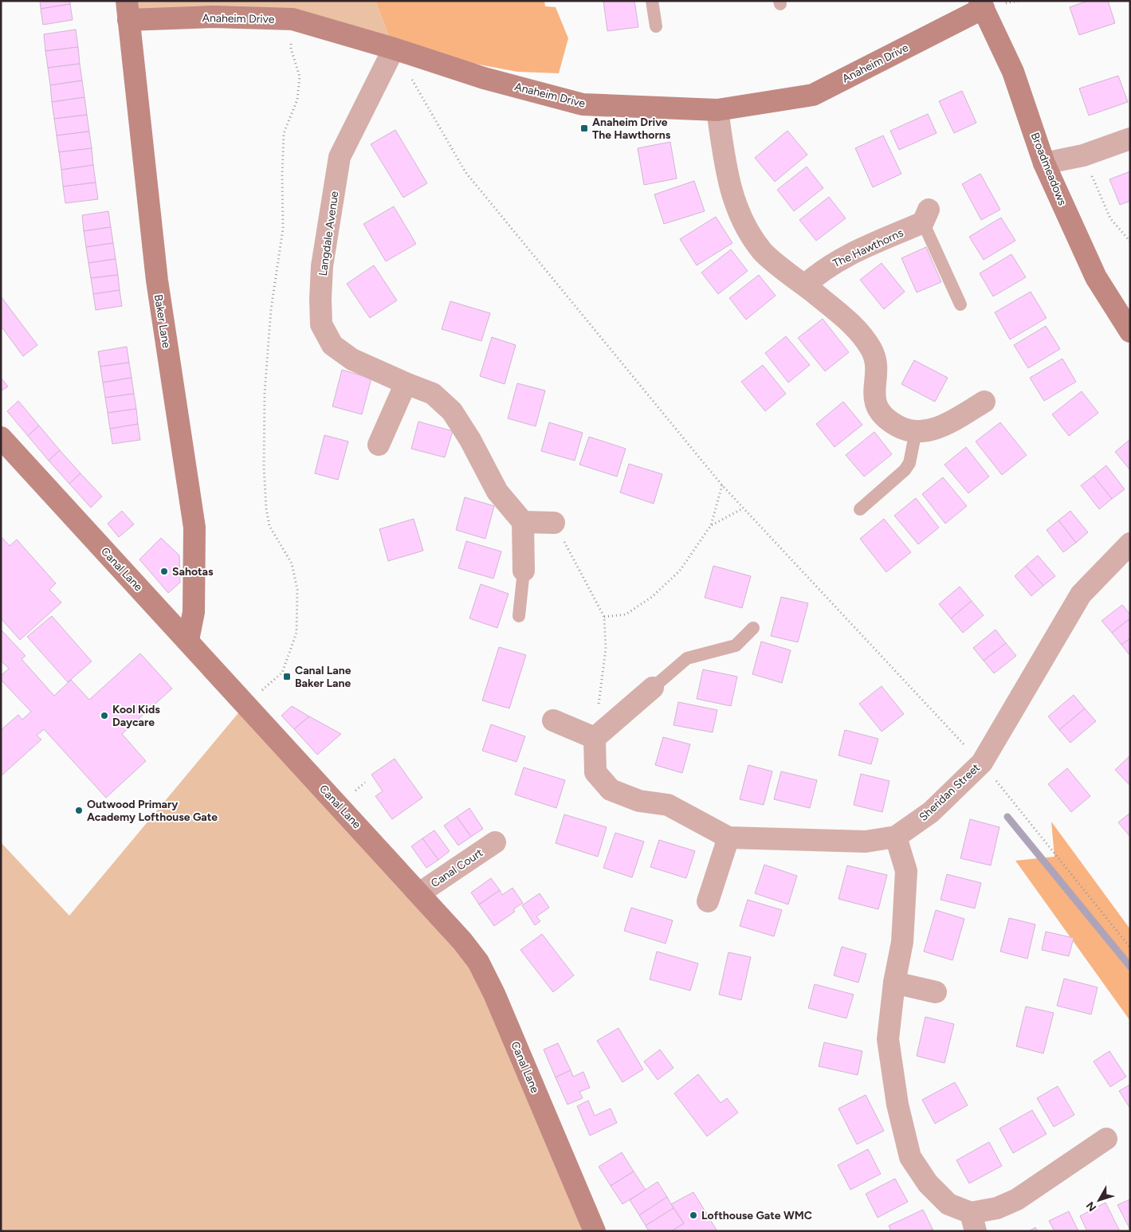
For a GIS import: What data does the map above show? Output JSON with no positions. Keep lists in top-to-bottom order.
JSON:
{
  "streets": {
    "street": [
      "Anaheim Drive",
      "Broadmeadows",
      "Langdale Avenue",
      "The Hawthorns",
      "Baker Lane",
      "Canal Lane",
      "Sheridan Street",
      "Canal Court"
    ]
  },
  "crossings": [
    ["Anaheim Drive", "Broadmeadows"],
    ["Anaheim Drive", "Langdale Avenue"],
    ["Anaheim Drive", "Baker Lane"],
    ["Baker Lane", "Canal Lane"],
    ["Canal Lane", "Canal Court"]
  ],
  "places": {
    "transit": ["Anaheim Drive The Hawthorns", "Canal Lane Baker Lane"],
    "other": [
      "Sahotas",
      "Kool Kids Daycare",
      "Outwood Primary Academy Lofthouse Gate",
      "Lofthouse Gate WMC"
    ]
  },
  "north": "bottom left"
}
